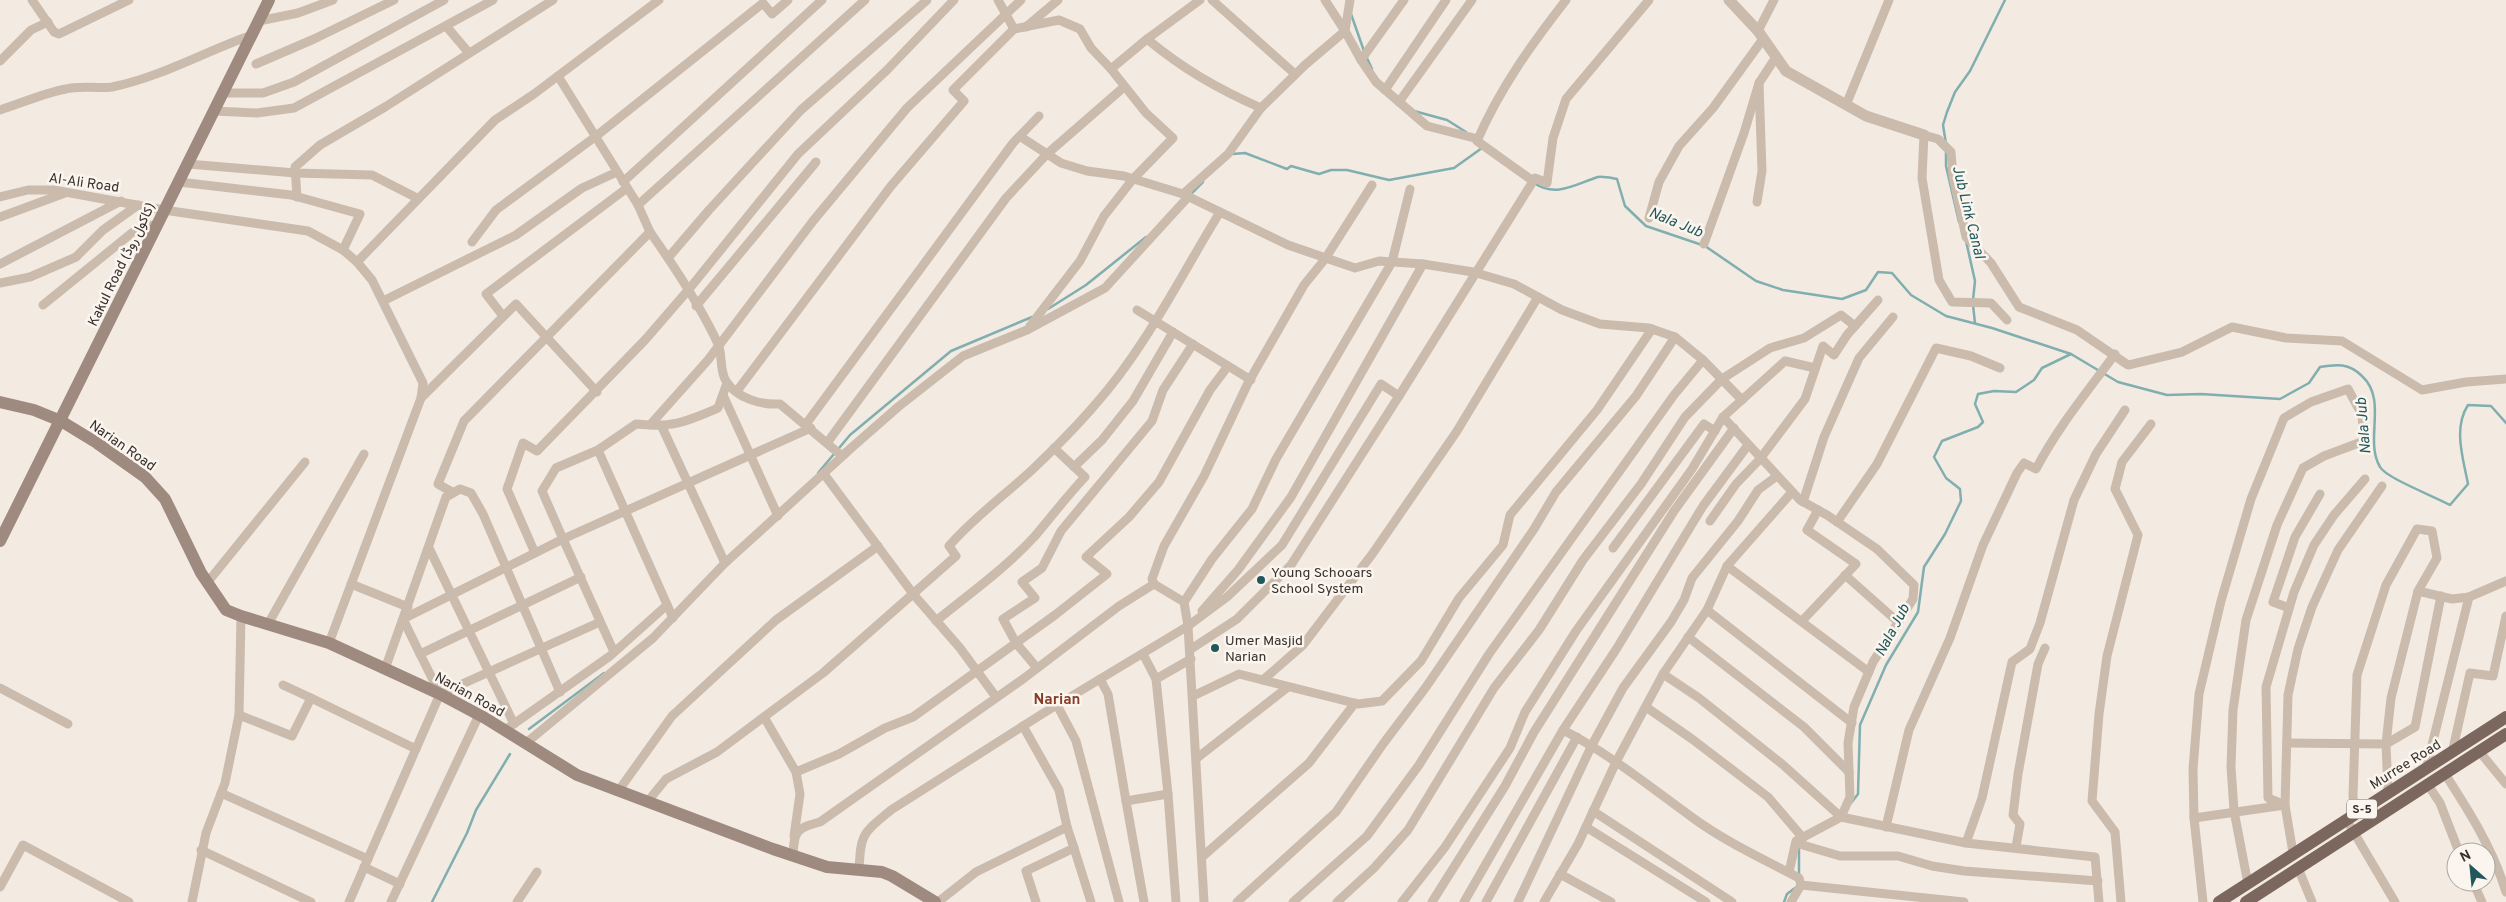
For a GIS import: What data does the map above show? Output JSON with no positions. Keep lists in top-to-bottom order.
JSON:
{
  "streets": {
    "main road": [
      "Kakul Road (کاکول روڈ)",
      "Narian Road",
      "Murree Road",
      "S-5"
    ],
    "street": ["Al-Ali Road"]
  },
  "crossings": [
    ["Al-Ali Road", "Kakul Road (کاکول روڈ)"],
    ["Kakul Road (کاکول روڈ)", "Narian Road"]
  ],
  "districts": ["Narian"],
  "water": ["Jub Link Canal", "Nala Jub"],
  "places": ["Young Schooars School System", "Umer Masjid Narian"],
  "north": "top left"
}
